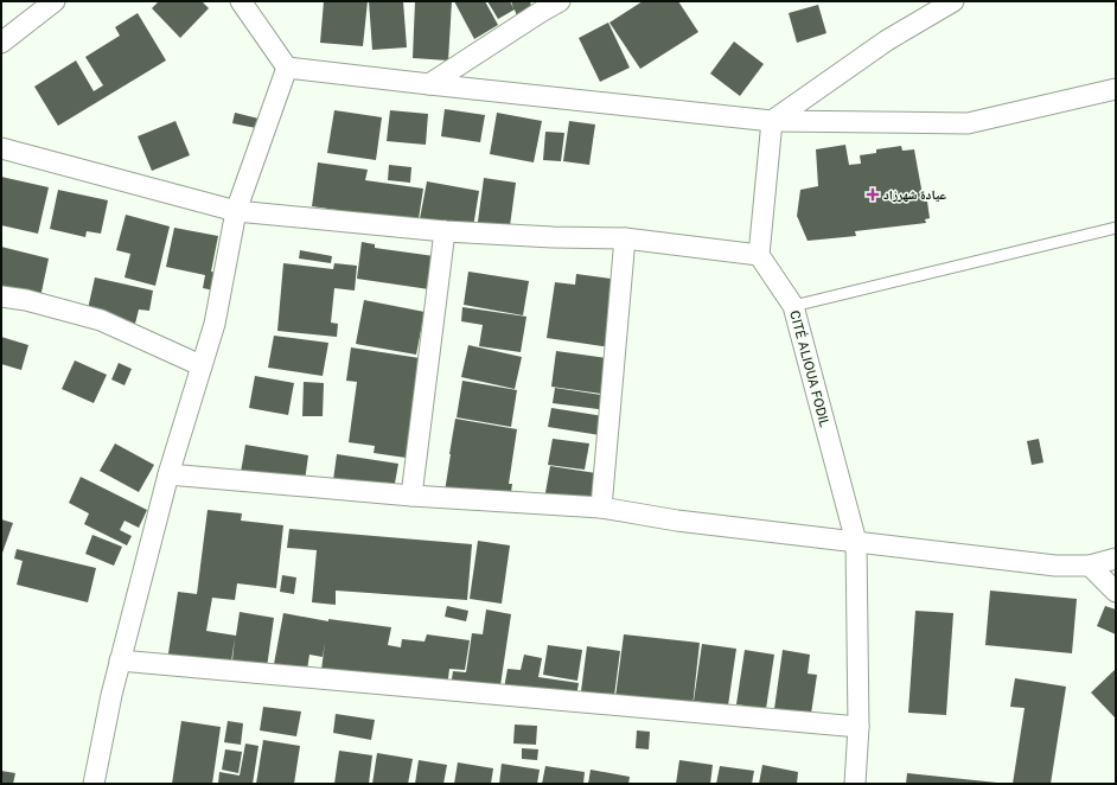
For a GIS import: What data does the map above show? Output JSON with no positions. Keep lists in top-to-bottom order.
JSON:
{
  "streets": {
    "street": ["CITÉ ALIOUA FODIL"]
  },
  "places": {
    "health": ["عيادة شهرزاد"]
  }
}
